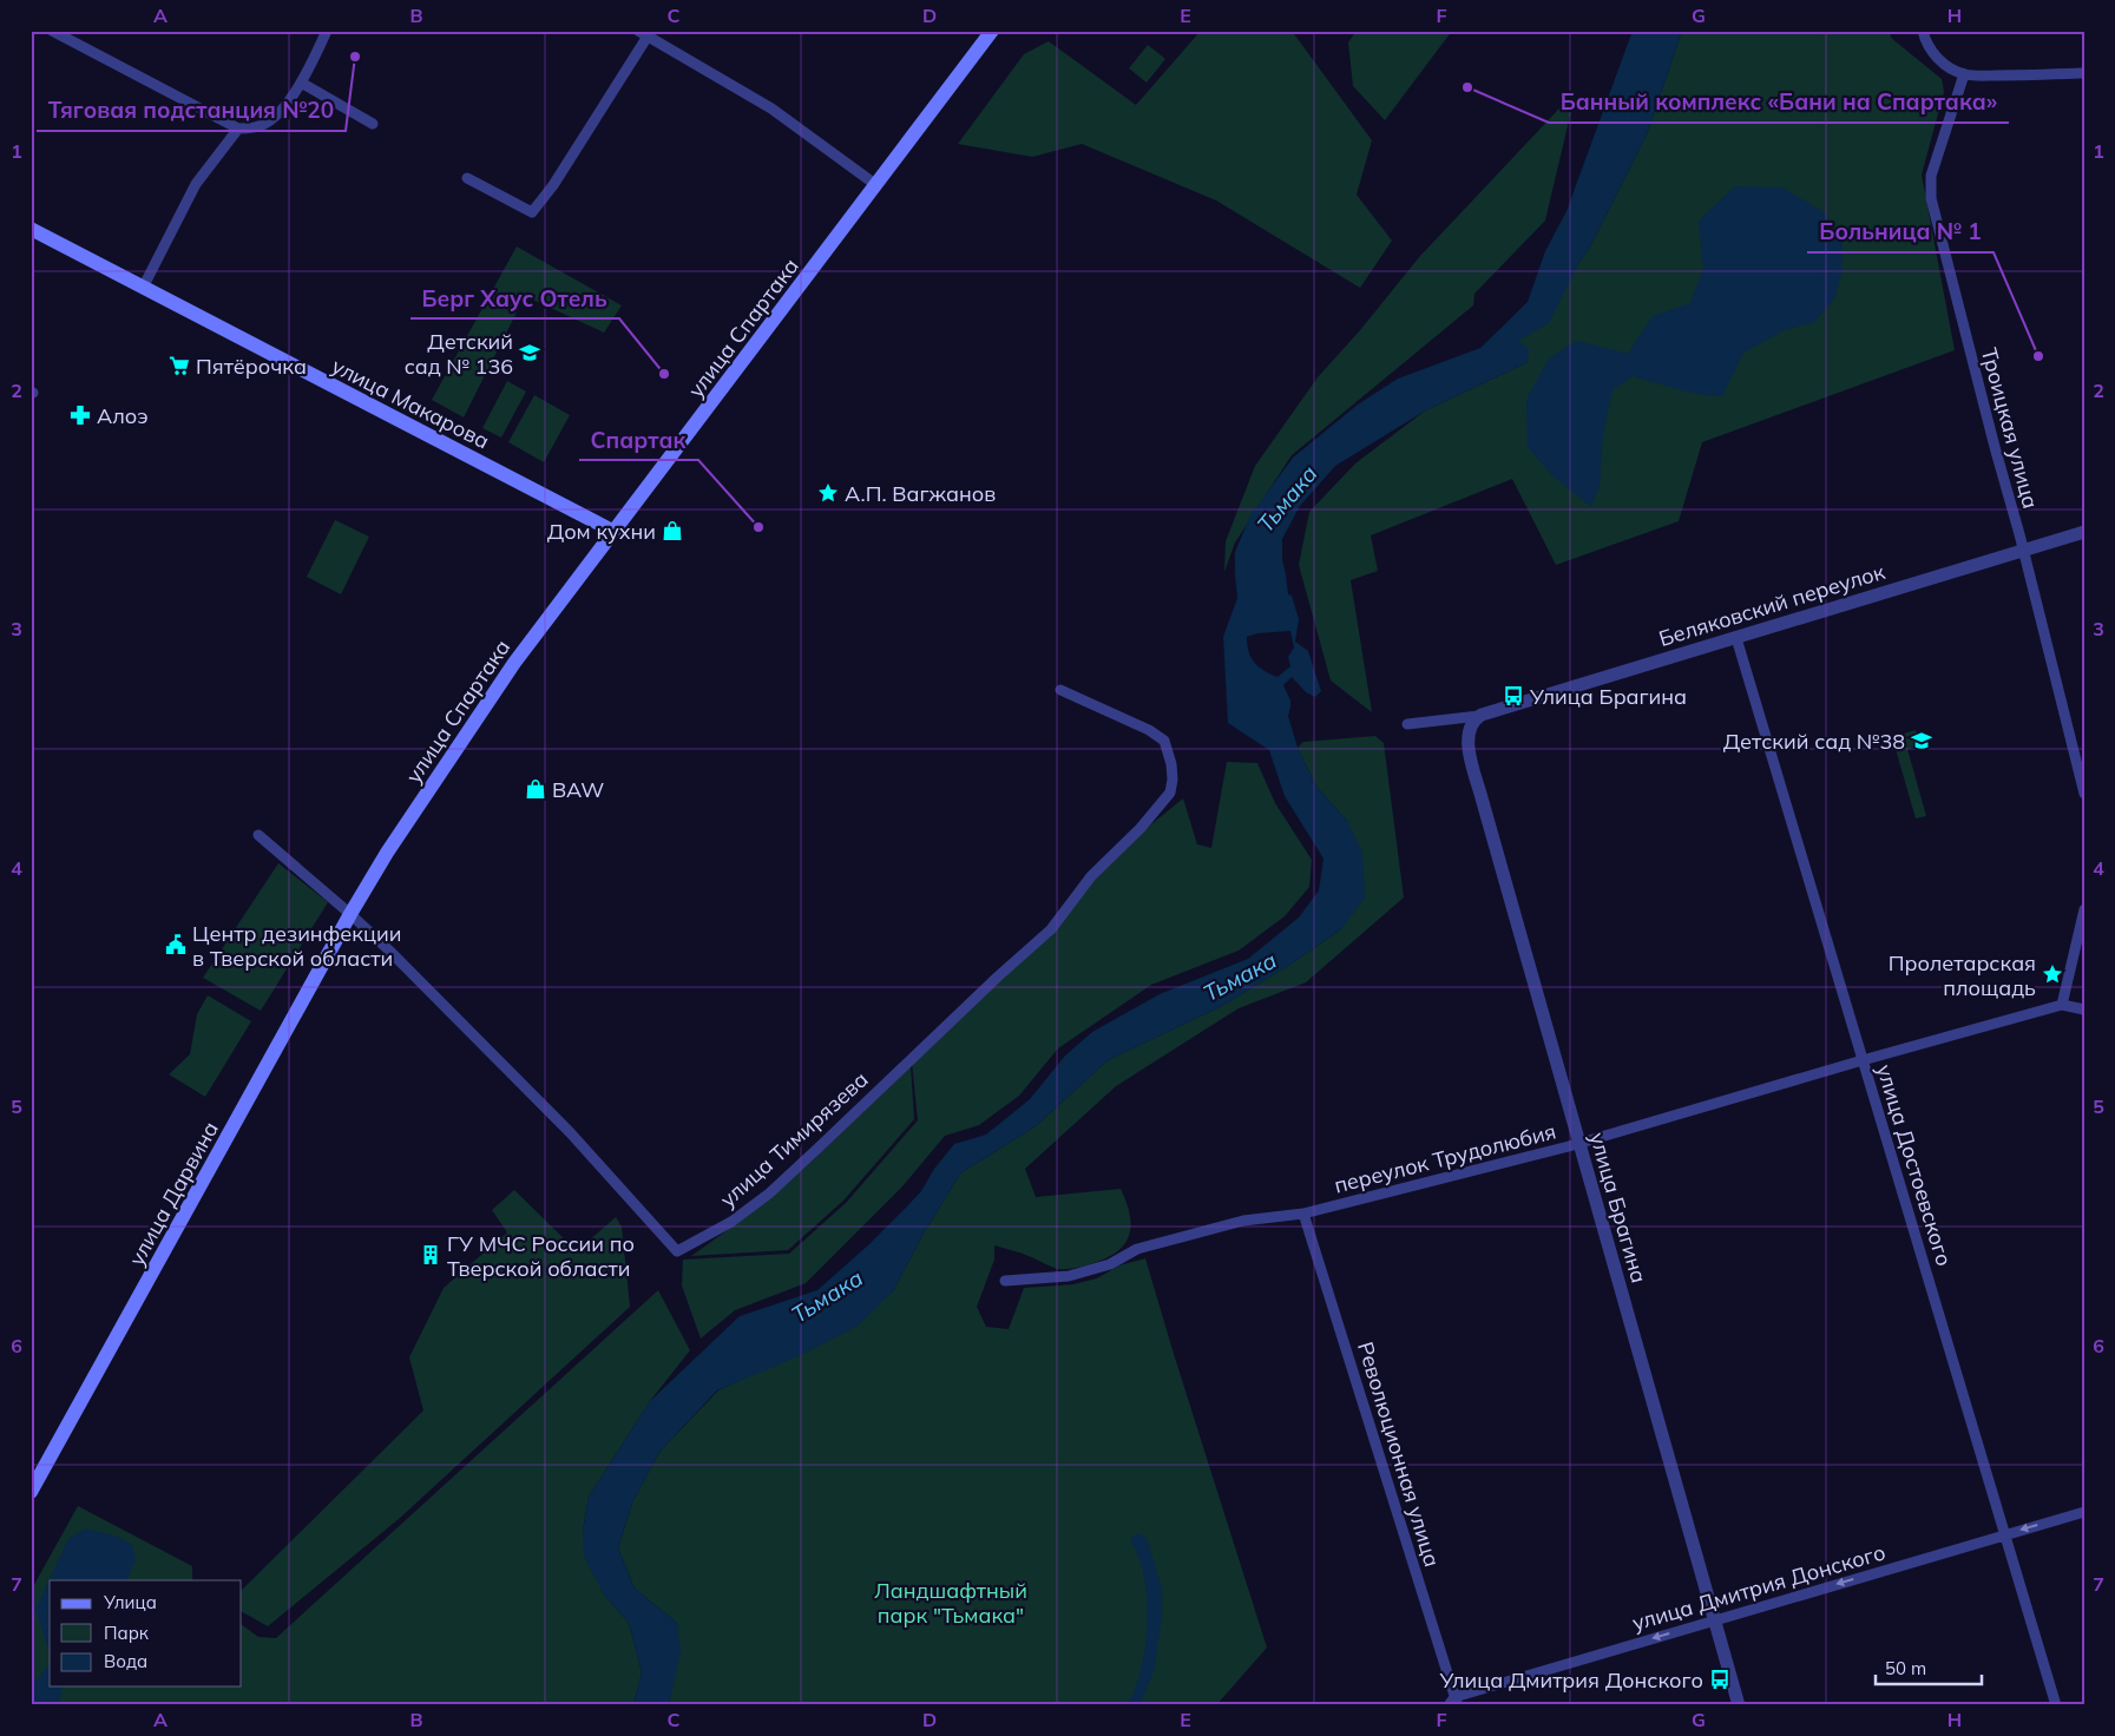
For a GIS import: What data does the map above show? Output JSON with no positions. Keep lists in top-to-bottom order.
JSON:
{
  "streets": {
    "main road": ["улица Спартака", "улица Макарова", "улица Дарвина"],
    "street": [
      "Троицкая улица",
      "Беляковский переулок",
      "улица Тимирязева",
      "переулок Трудолюбия",
      "улица Достоевского",
      "улица Брагина",
      "Революционная улица",
      "улица Дмитрия Донского"
    ]
  },
  "crossings": [
    ["улица Спартака", "улица Макарова"],
    ["улица Спартака", "улица Тимирязева"],
    ["улица Спартака", "улица Дарвина"],
    ["Троицкая улица", "Беляковский переулок"],
    ["Беляковский переулок", "улица Достоевского"],
    ["Беляковский переулок", "улица Брагина"],
    ["улица Тимирязева", "улица Дарвина"],
    ["переулок Трудолюбия", "улица Достоевского"],
    ["переулок Трудолюбия", "улица Брагина"],
    ["переулок Трудолюбия", "Революционная улица"],
    ["улица Достоевского", "улица Дмитрия Донского"],
    ["улица Брагина", "улица Дмитрия Донского"],
    ["Революционная улица", "улица Дмитрия Донского"]
  ],
  "one_way": ["улица Дмитрия Донского"],
  "water": ["Тьмака"],
  "parks": ["Ландшафтный парк \"Тьмака\""],
  "places": {
    "other": [
      "Тяговая подстанция №20",
      "Банный комплекс «Бани на Спартака»",
      "Больница № 1",
      "Берг Хаус Отель",
      "Спартак"
    ],
    "school or university": ["Детский сад № 136", "Детский сад №38"],
    "supermarket": ["Пятёрочка"],
    "pharmacy": ["Алоэ"],
    "place": ["А.П. Вагжанов", "Пролетарская площадь"],
    "shop": ["Дом кухни", "BAW"],
    "bus stop": ["Улица Брагина", "Улица Дмитрия Донского"],
    "public building": ["Центр дезинфекции в Тверской области"],
    "building": ["ГУ МЧС России по Тверской области"]
  },
  "legend": ["Улица", "Парк", "Вода"],
  "scale_bar": "50 m",
  "grid": {
    "columns": [
      "A",
      "B",
      "C",
      "D",
      "E",
      "F",
      "G",
      "H"
    ],
    "rows": [
      "1",
      "2",
      "3",
      "4",
      "5",
      "6",
      "7"
    ]
  }
}
